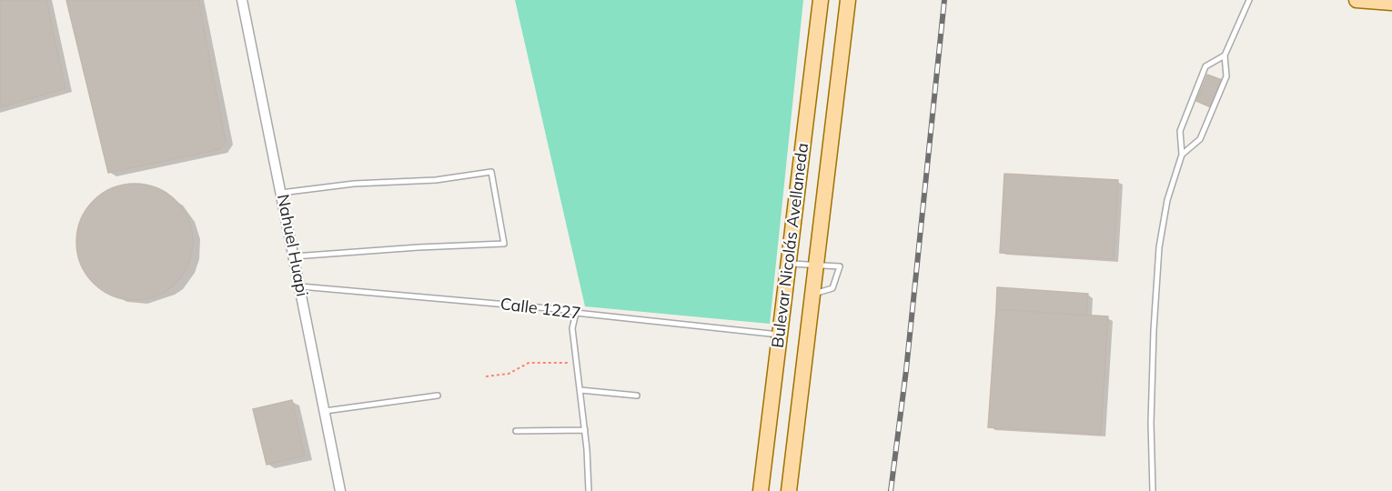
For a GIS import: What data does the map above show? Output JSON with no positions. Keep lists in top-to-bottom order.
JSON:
{
  "streets": {
    "main road": ["Bulevar Nicolás Avellaneda"],
    "street": ["Nahuel Huapi"],
    "lane": ["Calle 1227"]
  },
  "crossings": [
    ["Nahuel Huapi", "Calle 1227"],
    ["Bulevar Nicolás Avellaneda", "Calle 1227"]
  ]
}
